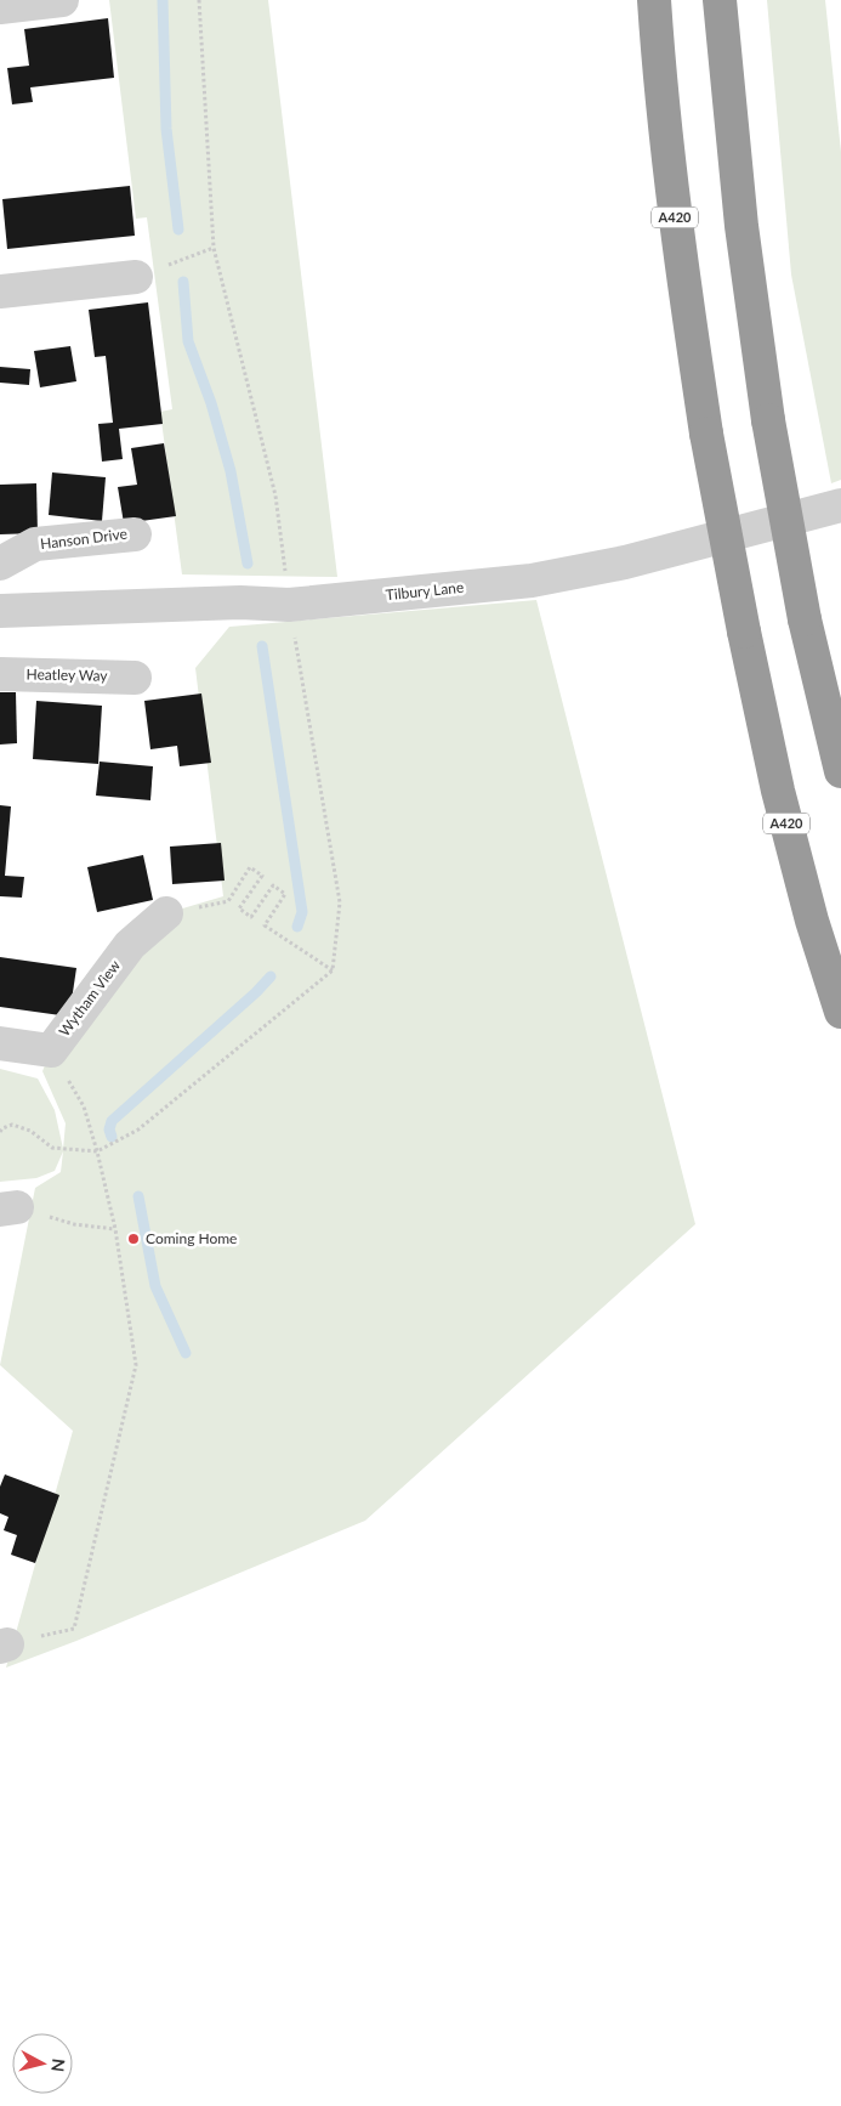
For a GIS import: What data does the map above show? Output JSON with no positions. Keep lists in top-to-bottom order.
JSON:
{
  "streets": {
    "highway": ["A420"],
    "street": [
      "Hanson Drive",
      "Tilbury Lane",
      "Heatley Way",
      "Wytham View"
    ]
  },
  "places": ["Coming Home"],
  "north": "right"
}
